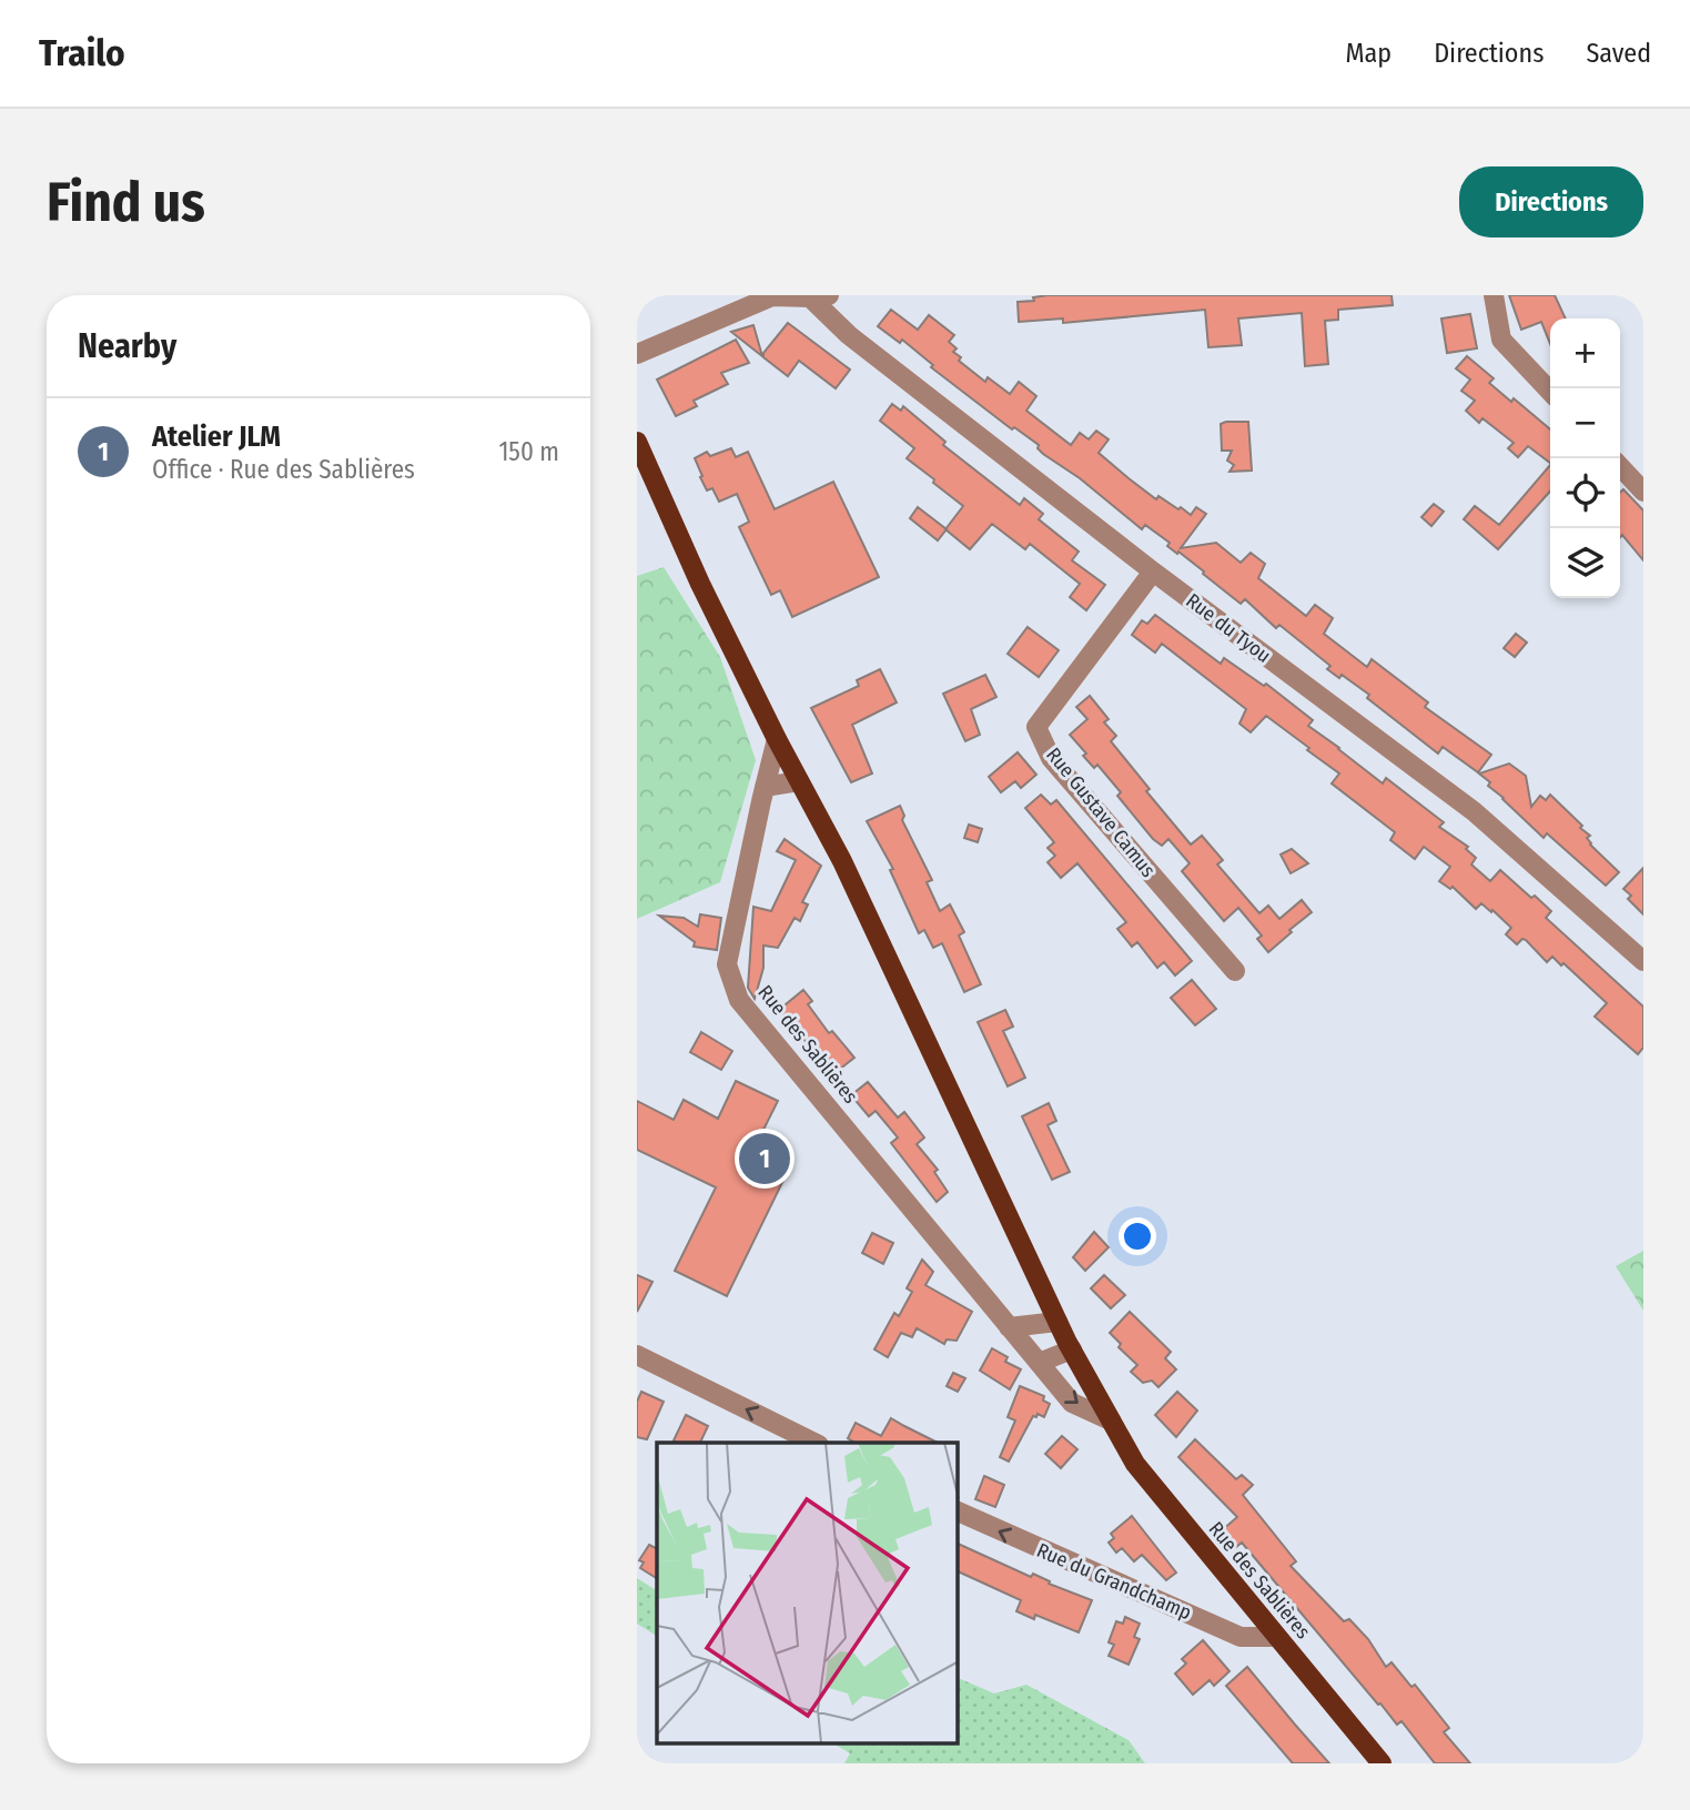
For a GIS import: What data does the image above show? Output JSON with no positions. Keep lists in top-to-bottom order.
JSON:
{
  "streets": {
    "main road": ["Rue des Sablières"],
    "street": ["Rue du Tyou", "Rue Gustave Camus", "Rue du Grandchamp"]
  },
  "crossings": [
    ["Rue du Tyou", "Rue Gustave Camus"],
    ["Rue des Sablières", "Rue du Grandchamp"]
  ],
  "one_way": ["Rue du Grandchamp"],
  "page": {
    "header": "Trailo",
    "nav": ["Map", "Directions", "Saved"],
    "buttons": "Directions",
    "title": "Find us",
    "heading": "Nearby",
    "map_buttons": ["+", "−"],
    "list": [
      {
        "mark": "1",
        "name": "Atelier JLM",
        "note": "Office · Rue des Sablières",
        "value": "150 m"
      }
    ],
    "pins": "1"
  }
}
